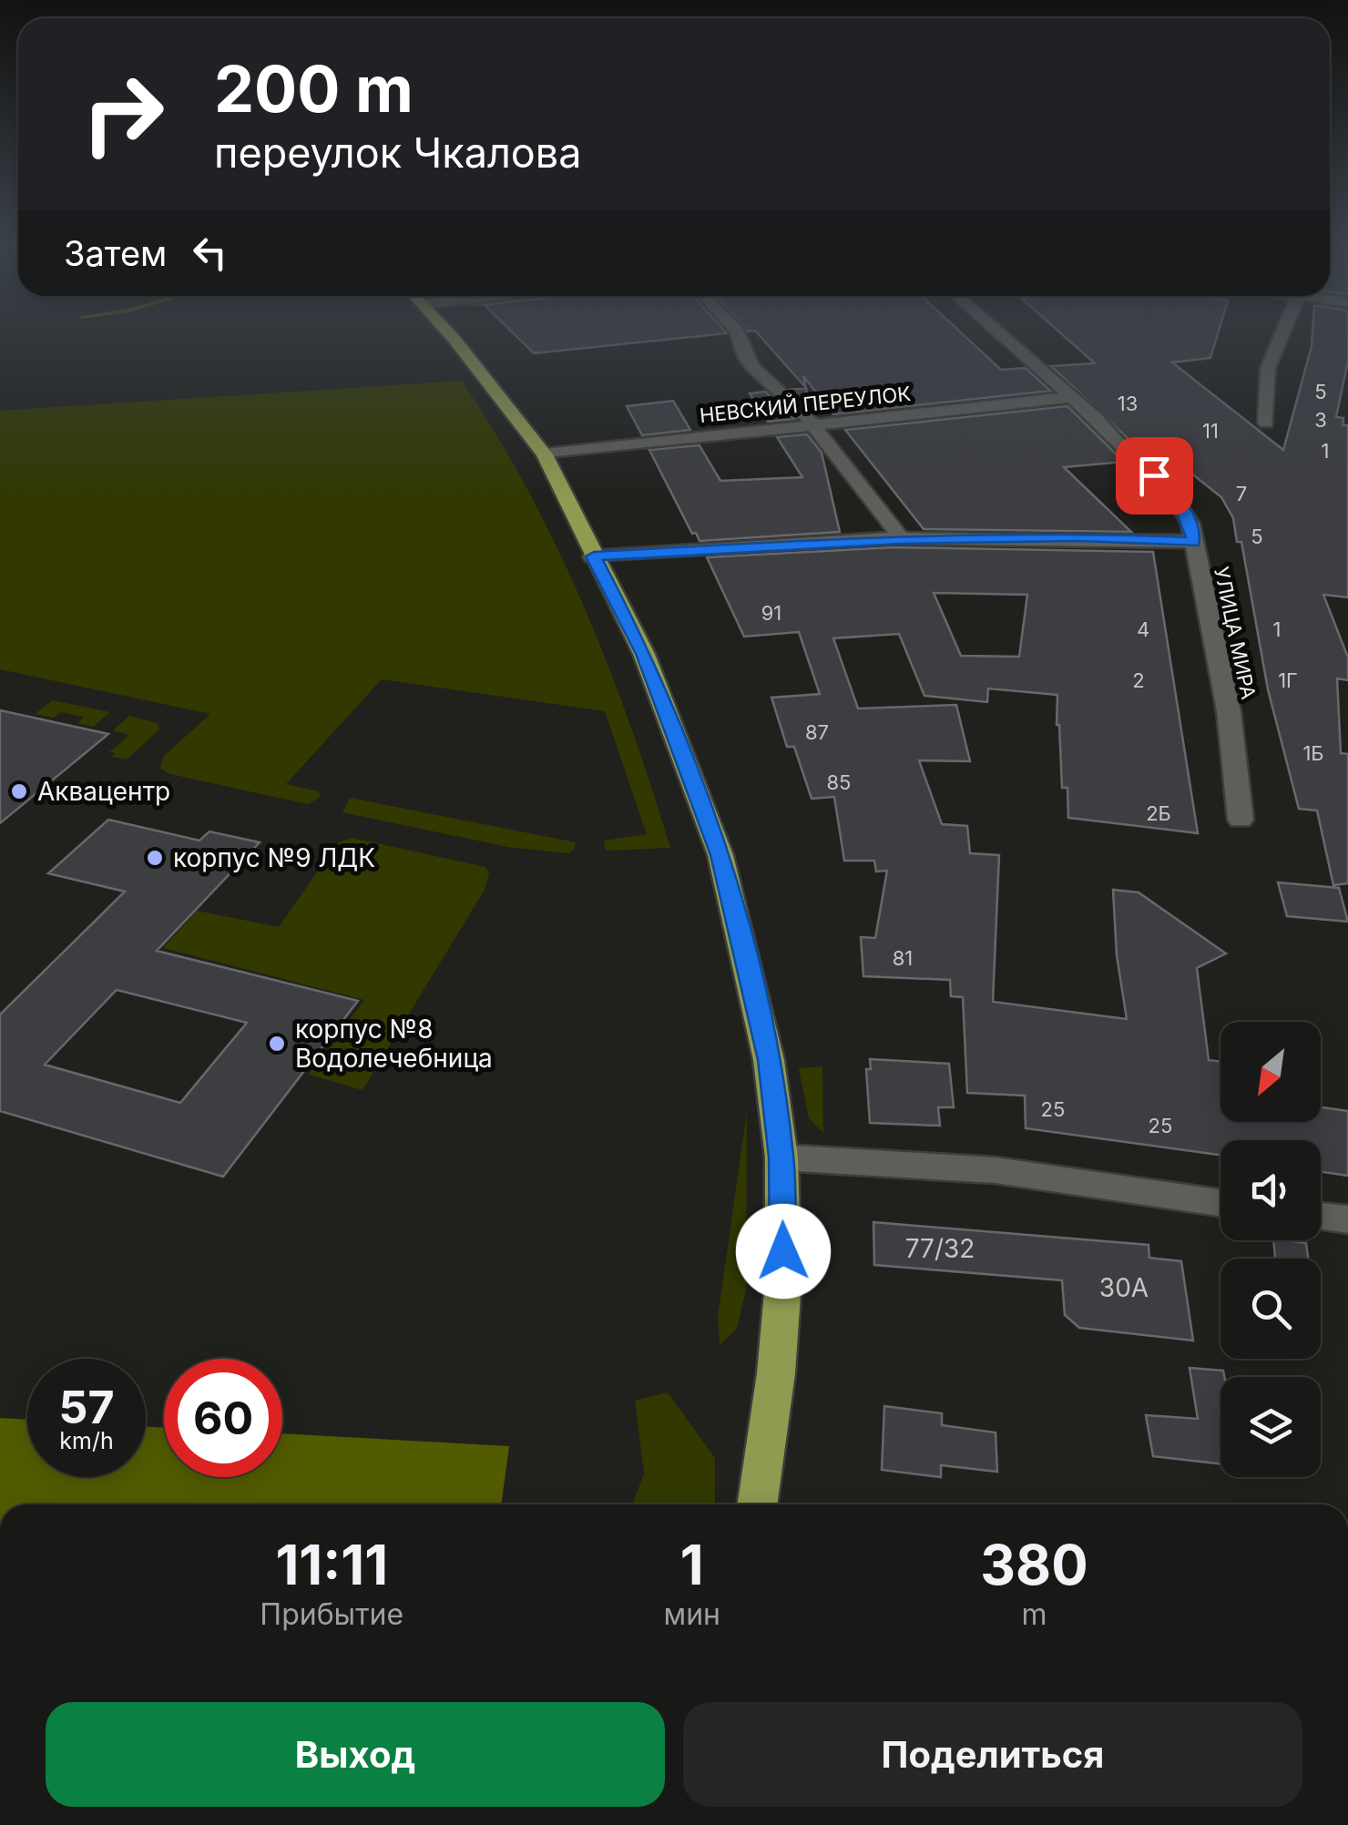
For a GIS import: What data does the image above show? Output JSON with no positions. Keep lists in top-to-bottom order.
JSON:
{
  "streets": {
    "street": ["НЕВСКИЙ ПЕРЕУЛОК", "УЛИЦА МИРА"]
  },
  "crossings": [
    ["НЕВСКИЙ ПЕРЕУЛОК", "УЛИЦА МИРА"]
  ],
  "places": ["Аквацентр", "корпус №9 ЛДК", "корпус №8 Водолечебница"],
  "house_numbers": [
    "5",
    "13",
    "3",
    "11",
    "1",
    "7",
    "5",
    "91",
    "4",
    "1",
    "2",
    "1Г",
    "87",
    "1Б",
    "85",
    "2Б",
    "81",
    "25",
    "25",
    "77/32",
    "30А"
  ],
  "north": "bottom left",
  "page": {
    "turn": ["200 m", "переулок Чкалова"],
    "then": "Затем",
    "speed": "57 km/h",
    "limit": "60",
    "eta": [
      "11:11",
      "Прибытие",
      "1",
      "мин",
      "380",
      "m"
    ],
    "buttons": ["Выход", "Поделиться"]
  }
}
